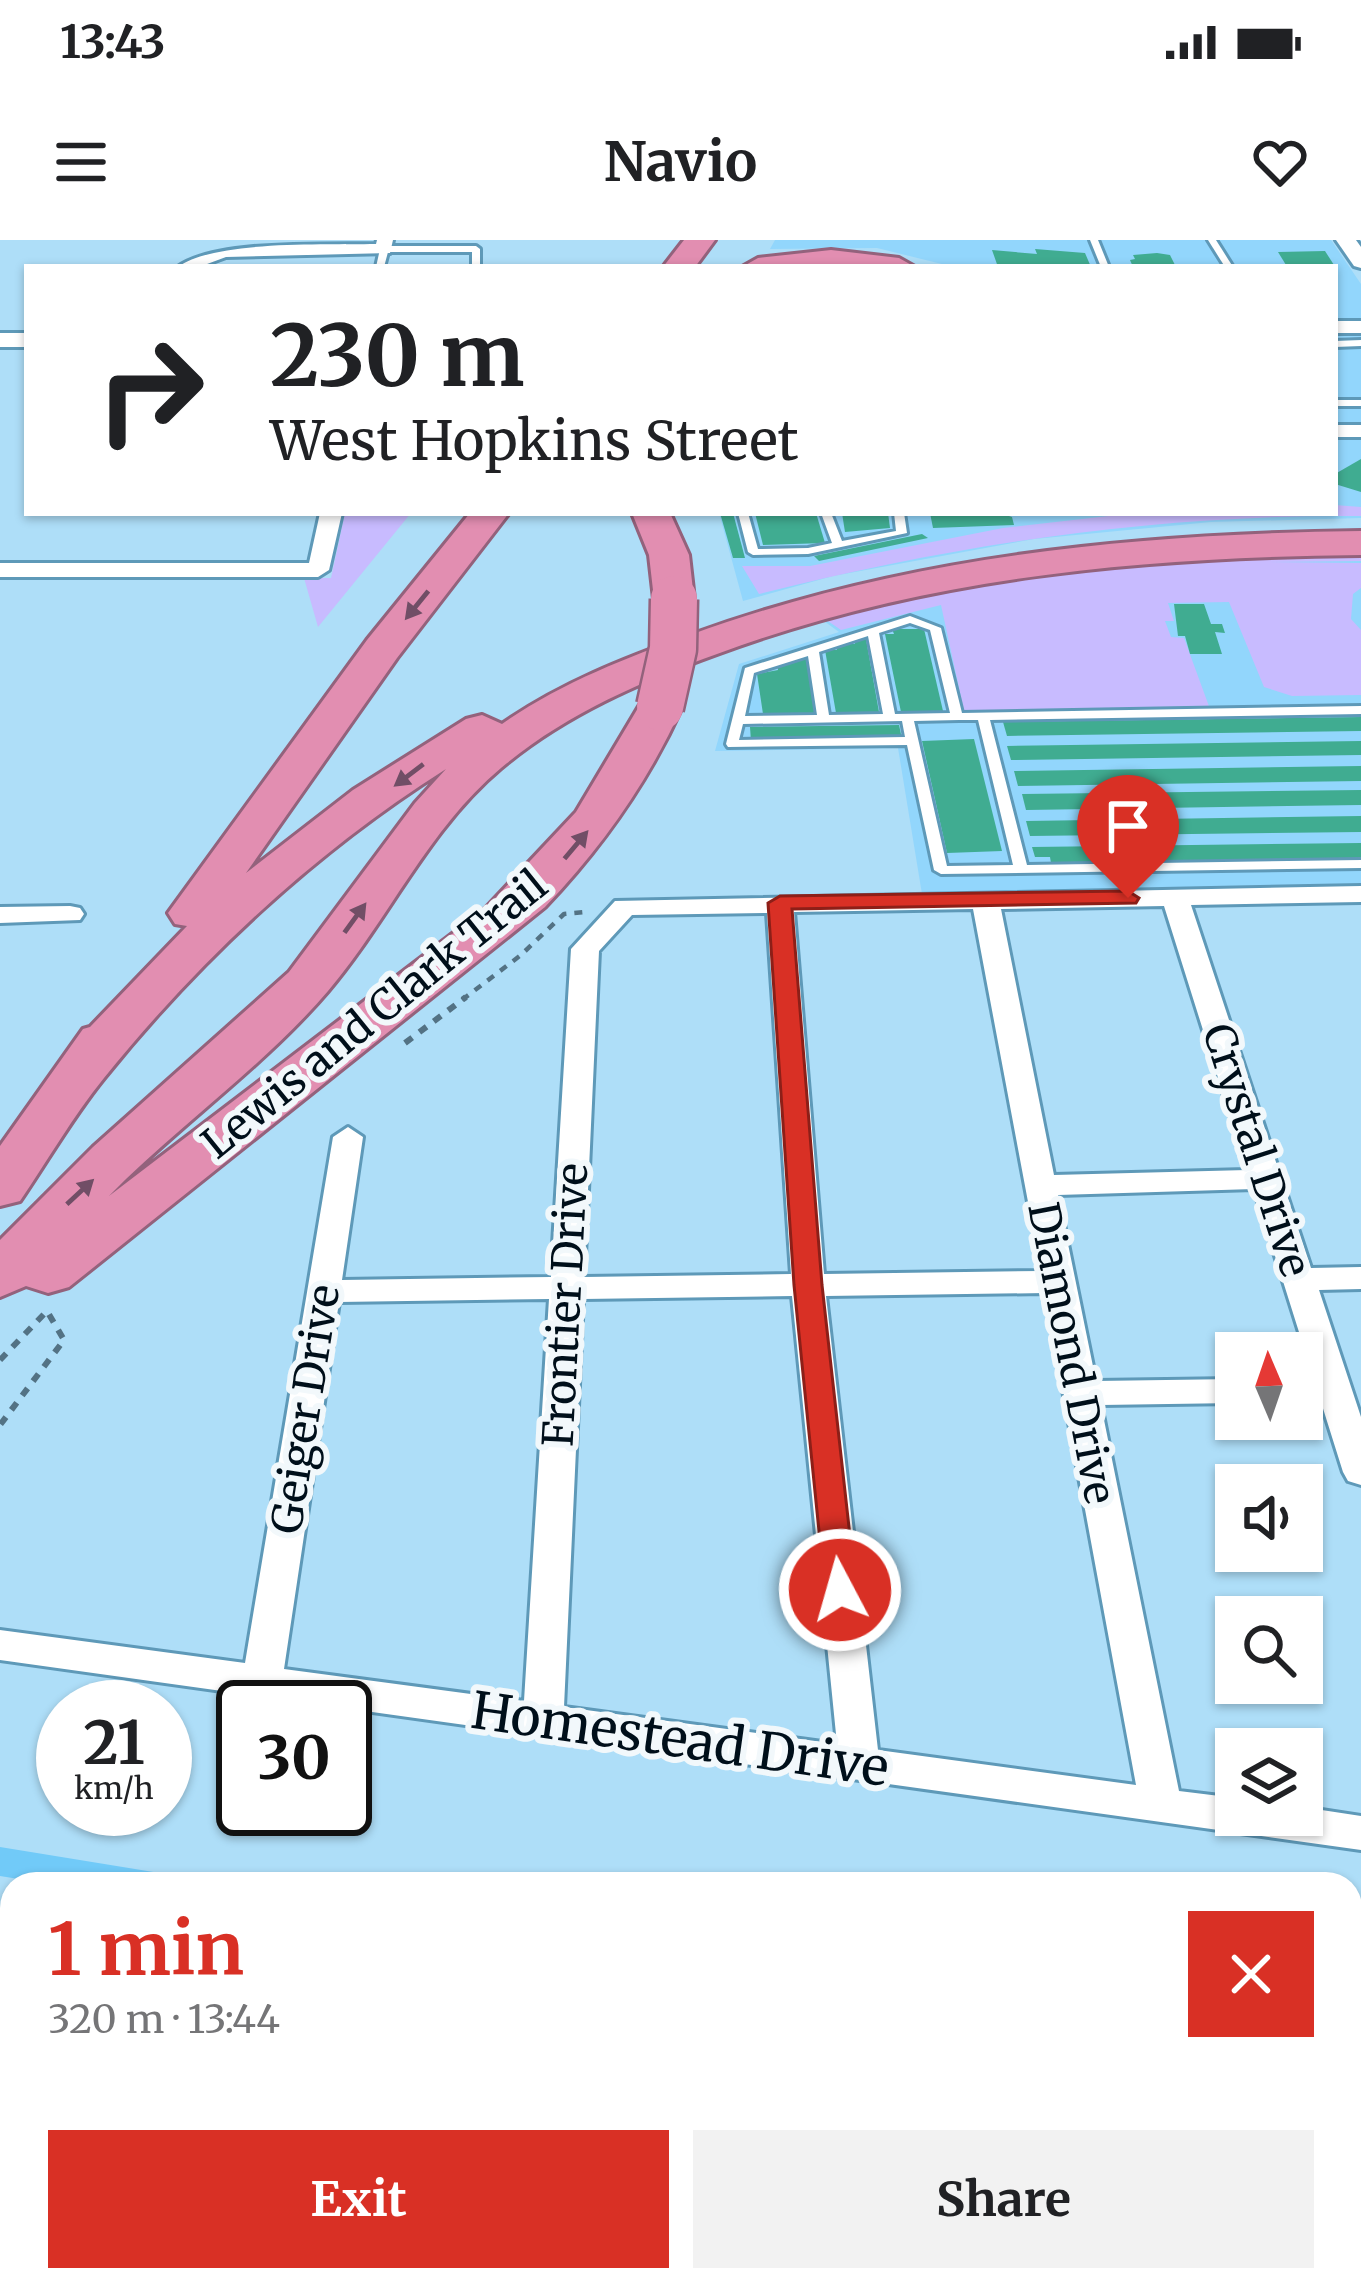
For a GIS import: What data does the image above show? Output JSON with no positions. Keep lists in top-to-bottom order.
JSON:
{
  "streets": {
    "highway": ["Lewis and Clark Trail"],
    "street": [
      "Crystal Drive",
      "Frontier Drive",
      "Diamond Drive",
      "Geiger Drive",
      "Homestead Drive"
    ]
  },
  "crossings": [
    ["Frontier Drive", "Homestead Drive"],
    ["Diamond Drive", "Homestead Drive"]
  ],
  "north": "top",
  "page": {
    "status": "13:43",
    "header": "Navio",
    "turn": ["230 m", "West Hopkins Street"],
    "speed": "21 km/h",
    "limit": "30",
    "heading": ["1 min", "320 m · 13:44"],
    "buttons": ["Exit", "Share"]
  }
}
